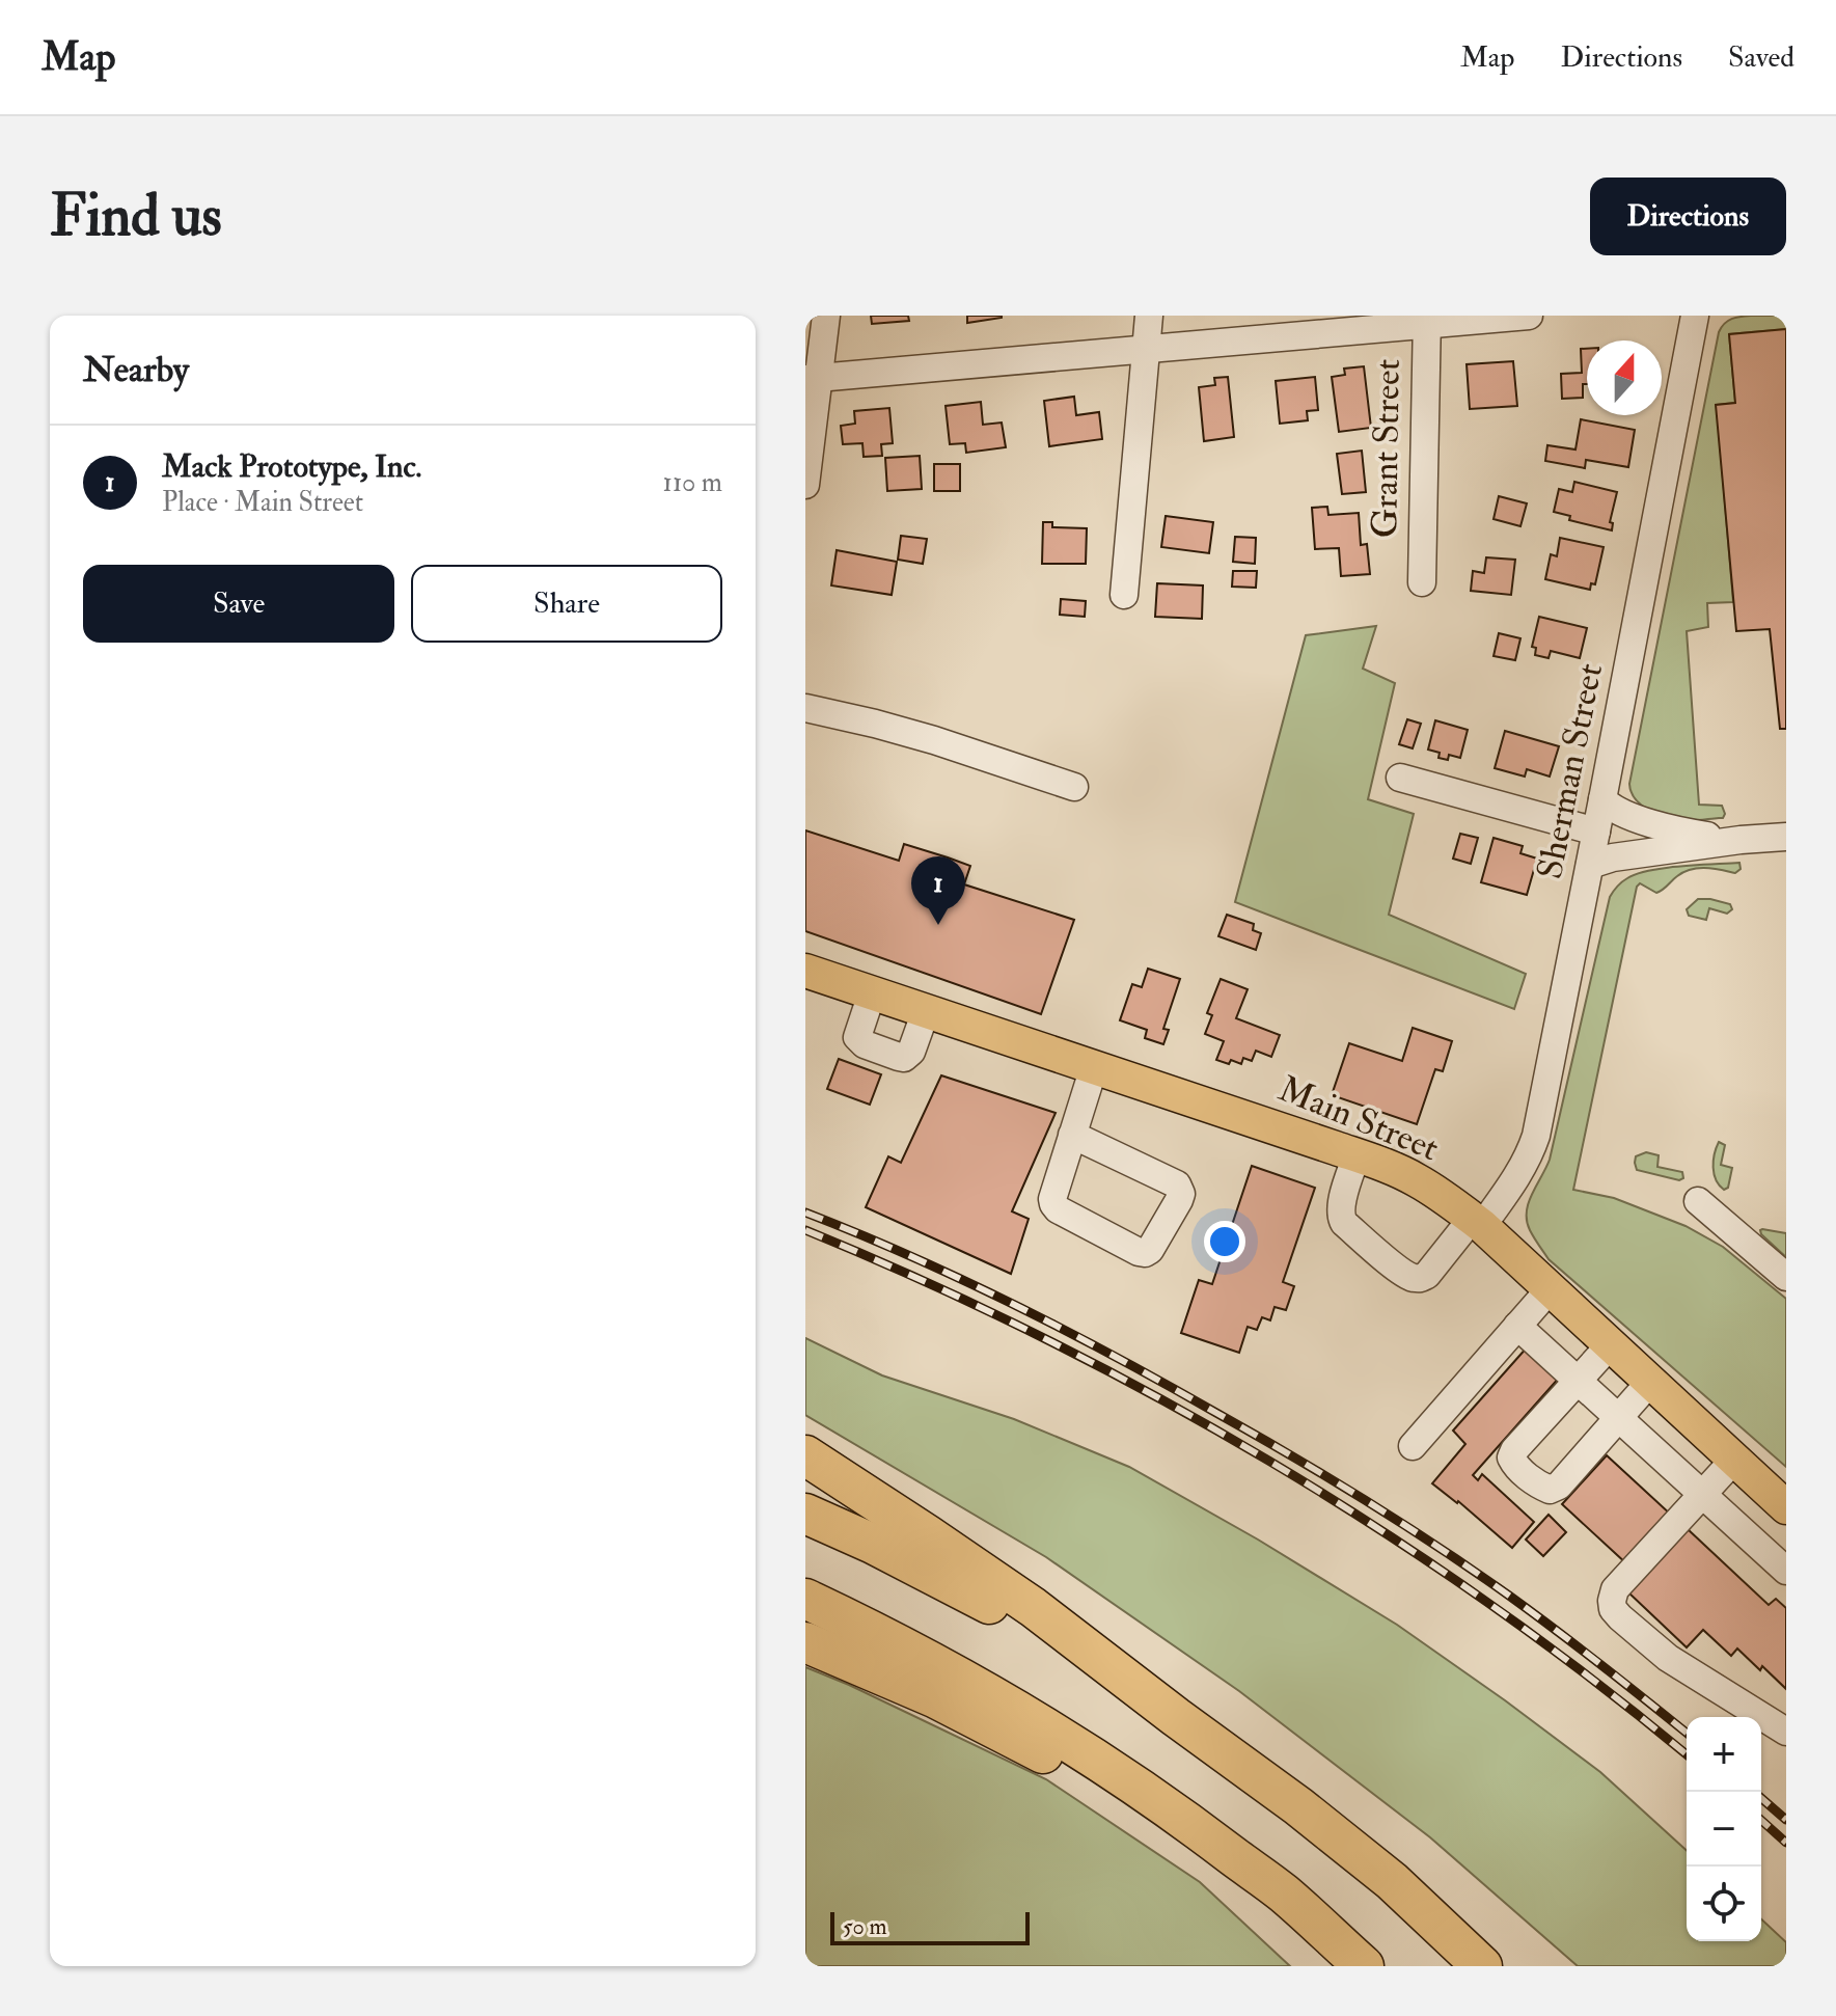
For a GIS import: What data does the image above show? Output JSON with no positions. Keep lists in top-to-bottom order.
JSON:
{
  "streets": {
    "main road": ["Main Street"],
    "street": ["Grant Street", "Sherman Street"]
  },
  "crossings": [
    ["Sherman Street", "Main Street"]
  ],
  "scale_bar": "50 m",
  "north": "top",
  "page": {
    "header": "Map",
    "nav": ["Map", "Directions", "Saved"],
    "buttons": [
      "Directions",
      ["Save", "Share"]
    ],
    "title": "Find us",
    "heading": "Nearby",
    "list": [
      {
        "mark": "1",
        "name": "Mack Prototype, Inc.",
        "note": "Place · Main Street",
        "value": "110 m"
      }
    ],
    "pins": "1",
    "map_buttons": ["+", "−"],
    "scale": "50 m"
  }
}
